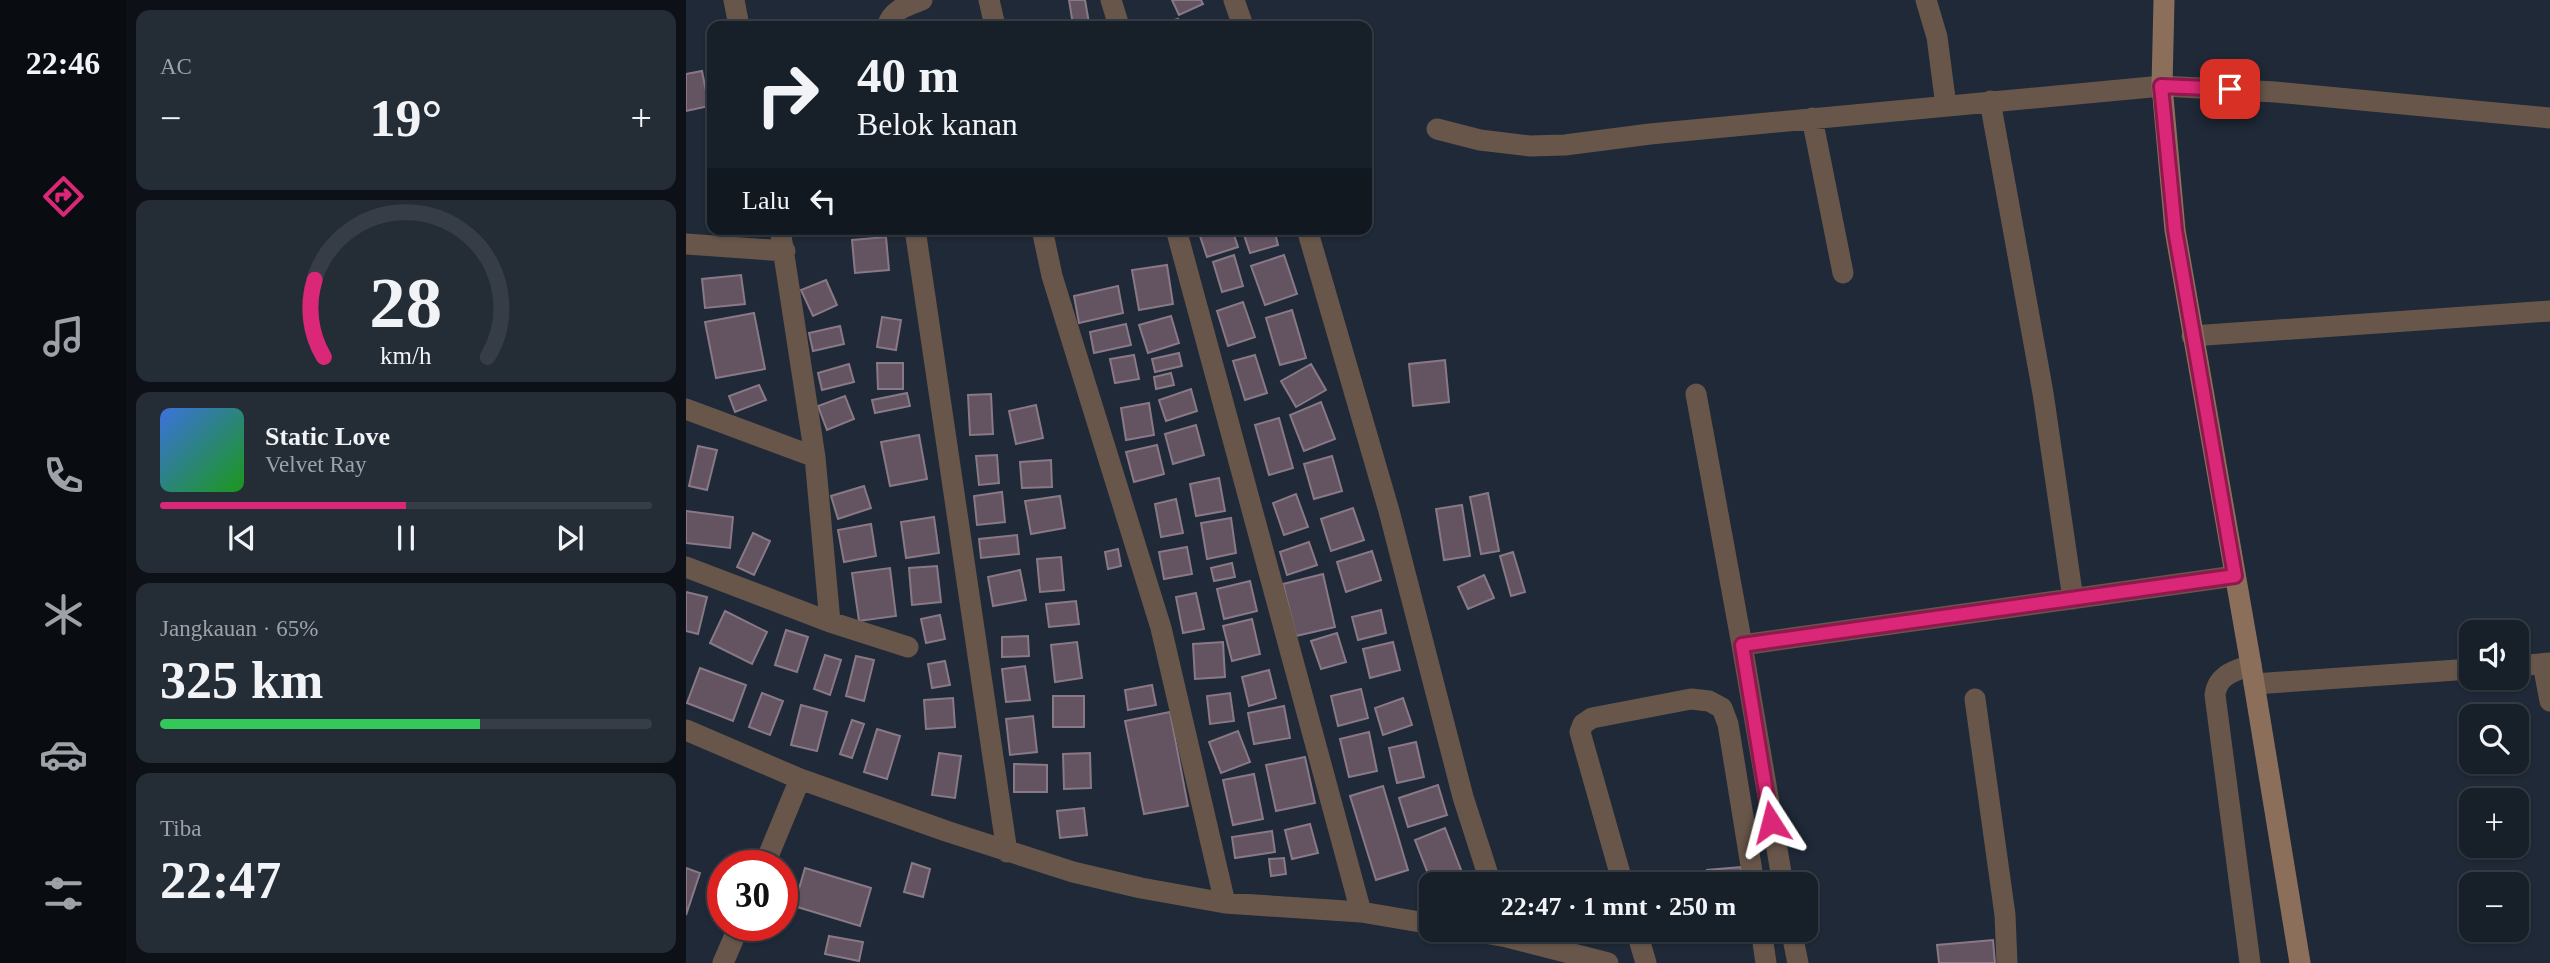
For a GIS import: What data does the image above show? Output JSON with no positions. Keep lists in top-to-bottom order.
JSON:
{
  "page": {
    "tabs": "22:46",
    "tile": [
      "AC",
      ["Jangkauan · 65%", "325 km"],
      ["Tiba", "22:47"]
    ],
    "turn": ["40 m", "Belok kanan"],
    "heat": ["−", "19°", "+"],
    "then": "Lalu",
    "song": ["Static Love", "Velvet Ray"],
    "map_buttons": ["+", "−"],
    "limit": "30",
    "trip": "22:47 · 1 mnt · 250 m",
    "gauge": ["28", "km/h"]
  }
}
